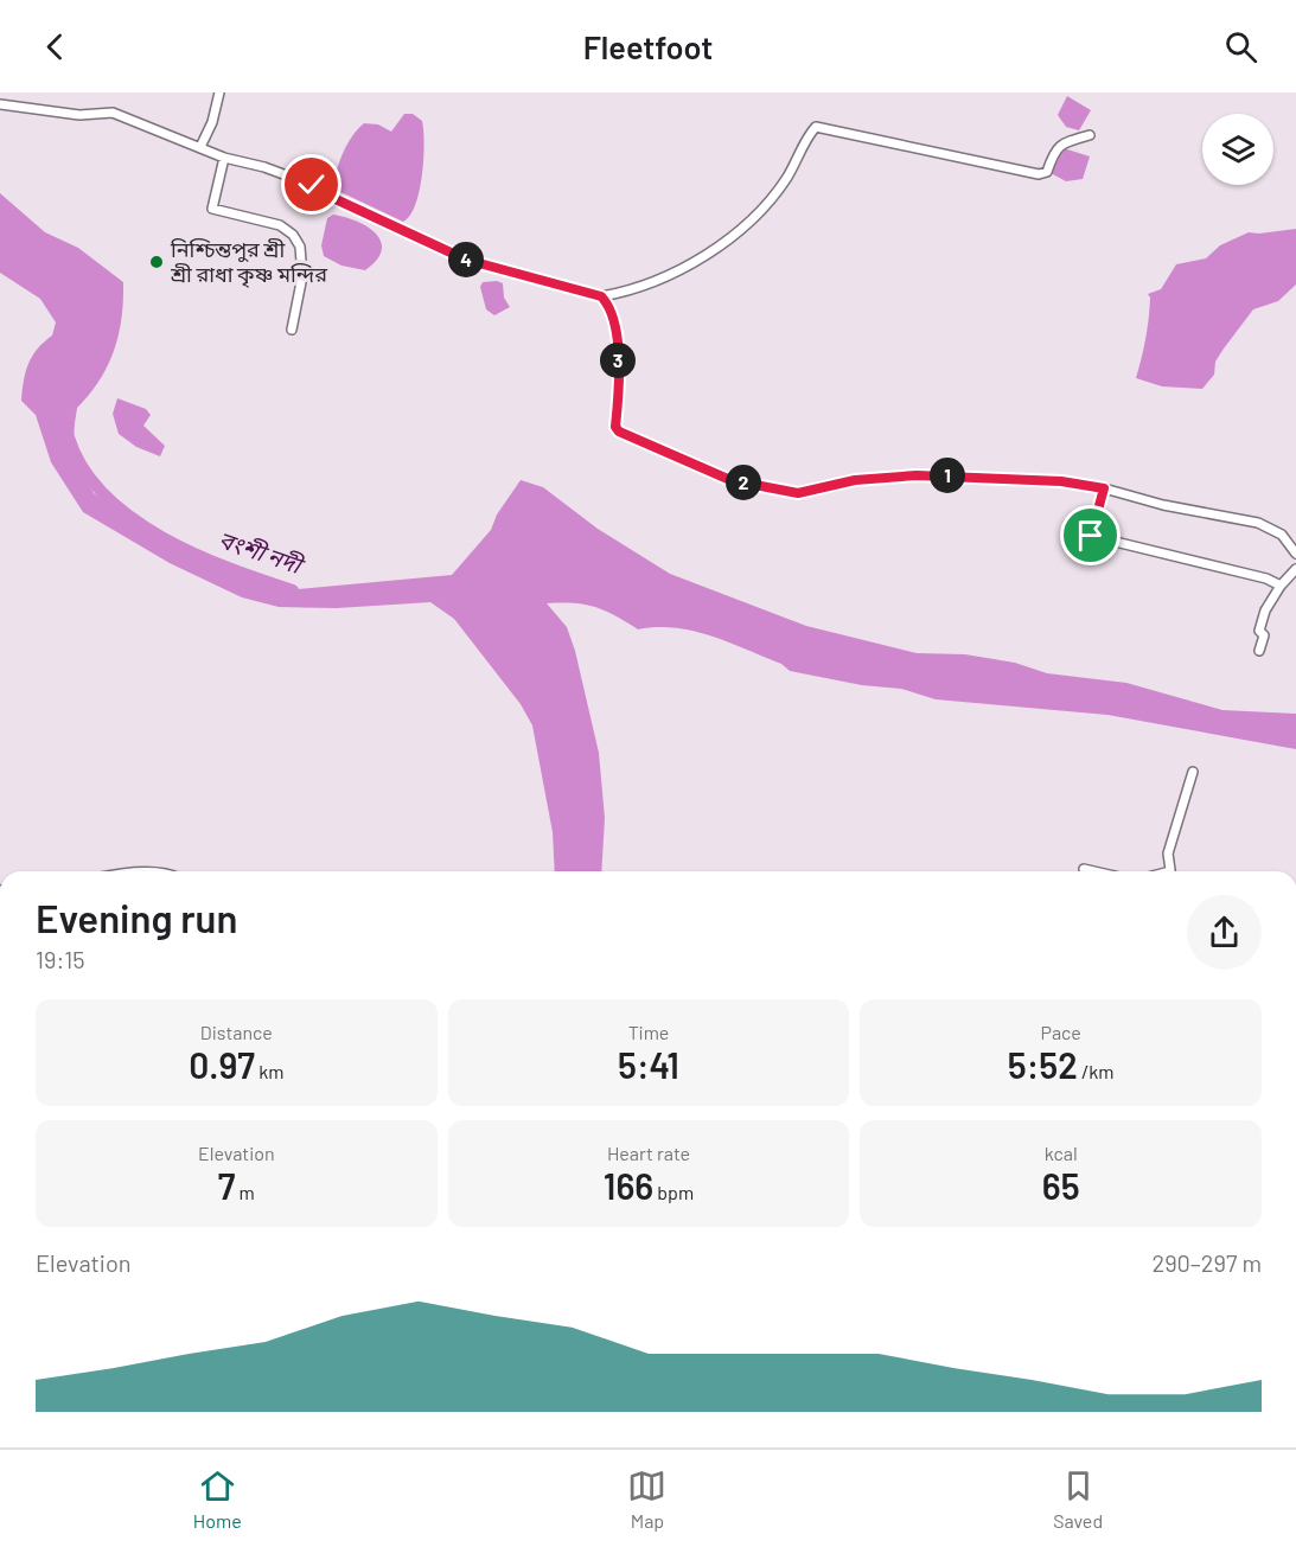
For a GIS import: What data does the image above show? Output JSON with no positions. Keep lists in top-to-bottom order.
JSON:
{
  "water": ["বংশী নদী"],
  "places": ["নিশ্চিন্তপুর শ্রী শ্রী রাধা কৃষ্ণ মন্দির"],
  "page": {
    "header": "Fleetfoot",
    "pins": [
      "4",
      "3",
      "1",
      "2"
    ],
    "heading": ["Evening run", "19:15"],
    "stats": [
      ["Distance", "0.97 km"],
      ["Time", "5:41"],
      ["Pace", "5:52 /km"],
      ["Elevation", "7 m"],
      ["Heart rate", "166 bpm"],
      ["kcal", "65"]
    ],
    "chart": ["Elevation", "290–297 m"],
    "tabs": ["Home", "Map", "Saved"]
  }
}
